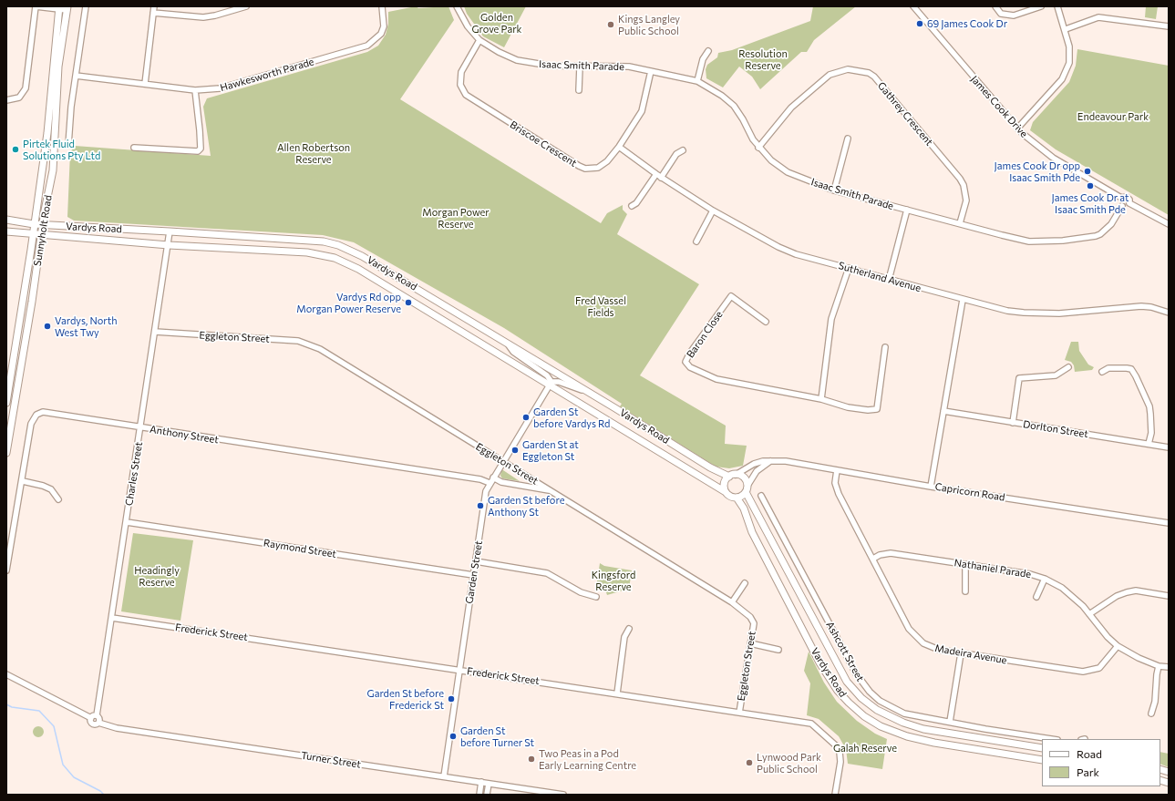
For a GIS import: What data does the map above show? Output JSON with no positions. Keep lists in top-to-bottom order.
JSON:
{
  "streets": {
    "main road": ["Vardys Road", "Sunnyholt Road"],
    "street": [
      "Isaac Smith Parade",
      "Hawkesworth Parade",
      "James Cook Drive",
      "Gathrey Crescent",
      "Briscoe Crescent",
      "Sutherland Avenue",
      "Baron Close",
      "Eggleton Street",
      "Dorlton Street",
      "Anthony Street",
      "Charles Street",
      "Capricorn Road",
      "Raymond Street",
      "Nathaniel Parade",
      "Garden Street",
      "Frederick Street",
      "Ashcott Street",
      "Madeira Avenue",
      "Turner Street"
    ]
  },
  "crossings": [
    ["Isaac Smith Parade", "James Cook Drive"],
    ["Isaac Smith Parade", "Gathrey Crescent"],
    ["Isaac Smith Parade", "Briscoe Crescent"],
    ["Briscoe Crescent", "Sutherland Avenue"],
    ["Vardys Road", "Sunnyholt Road"],
    ["Vardys Road", "Charles Street"],
    ["Vardys Road", "Capricorn Road"],
    ["Vardys Road", "Garden Street"],
    ["Eggleton Street", "Charles Street"],
    ["Eggleton Street", "Garden Street"],
    ["Eggleton Street", "Frederick Street"],
    ["Anthony Street", "Charles Street"],
    ["Anthony Street", "Garden Street"],
    ["Charles Street", "Raymond Street"],
    ["Charles Street", "Frederick Street"],
    ["Charles Street", "Turner Street"],
    ["Capricorn Road", "Madeira Avenue"],
    ["Raymond Street", "Garden Street"],
    ["Nathaniel Parade", "Madeira Avenue"],
    ["Garden Street", "Frederick Street"],
    ["Garden Street", "Turner Street"]
  ],
  "parks": [
    "Golden Grove Park",
    "Resolution Reserve",
    "Endeavour Park",
    "Allen Robertson Reserve",
    "Morgan Power Reserve",
    "Fred Vassel Fields",
    "Headingly Reserve",
    "Kingsford Reserve",
    "Galah Reserve"
  ],
  "places": [
    "69 James Cook Dr",
    "Kings Langley Public School",
    "Pirtek Fluid Solutions Pty Ltd",
    "James Cook Dr opp Isaac Smith Pde",
    "James Cook Dr at Isaac Smith Pde",
    "Vardys Rd opp Morgan Power Reserve",
    "Vardys, North West Twy",
    "Garden St before Vardys Rd",
    "Garden St at Eggleton St",
    "Garden St before Anthony St",
    "Garden St before Frederick St",
    "Garden St before Turner St",
    "Two Peas in a Pod Early Learning Centre",
    "Lynwood Park Public School"
  ],
  "legend": ["Road", "Park"]
}
